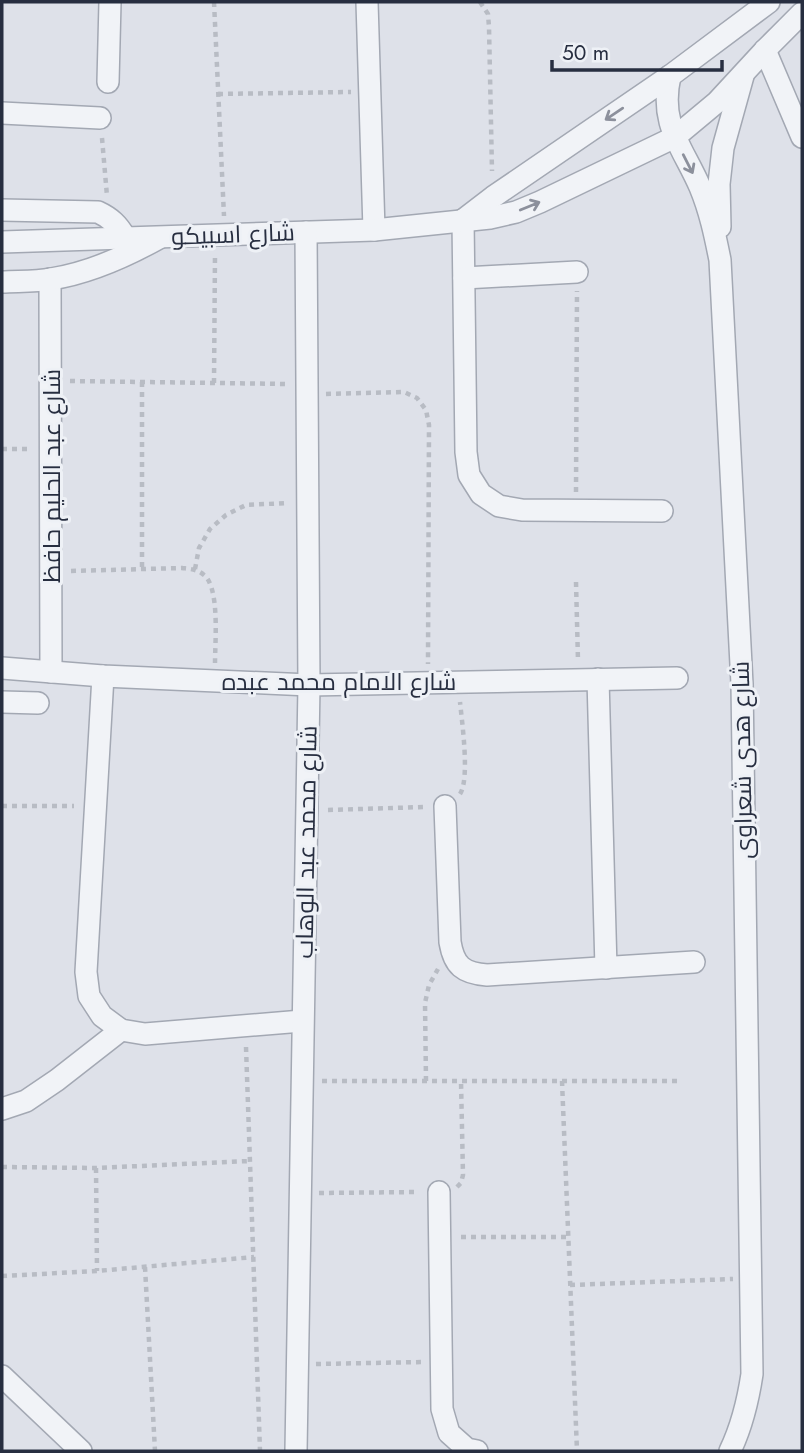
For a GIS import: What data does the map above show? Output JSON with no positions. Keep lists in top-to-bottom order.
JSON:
{
  "streets": {
    "street": [
      "شارع اسبيكو",
      "شارع عبد الحليم حافظ",
      "شارع الامام محمد عبده",
      "شارع هدى شعراوى",
      "شارع محمد عبد الوهاب"
    ]
  },
  "crossings": [
    ["شارع اسبيكو", "شارع هدى شعراوى"],
    ["شارع اسبيكو", "شارع محمد عبد الوهاب"],
    ["شارع عبد الحليم حافظ", "شارع الامام محمد عبده"],
    ["شارع الامام محمد عبده", "شارع محمد عبد الوهاب"]
  ],
  "scale_bar": "50 m"
}
